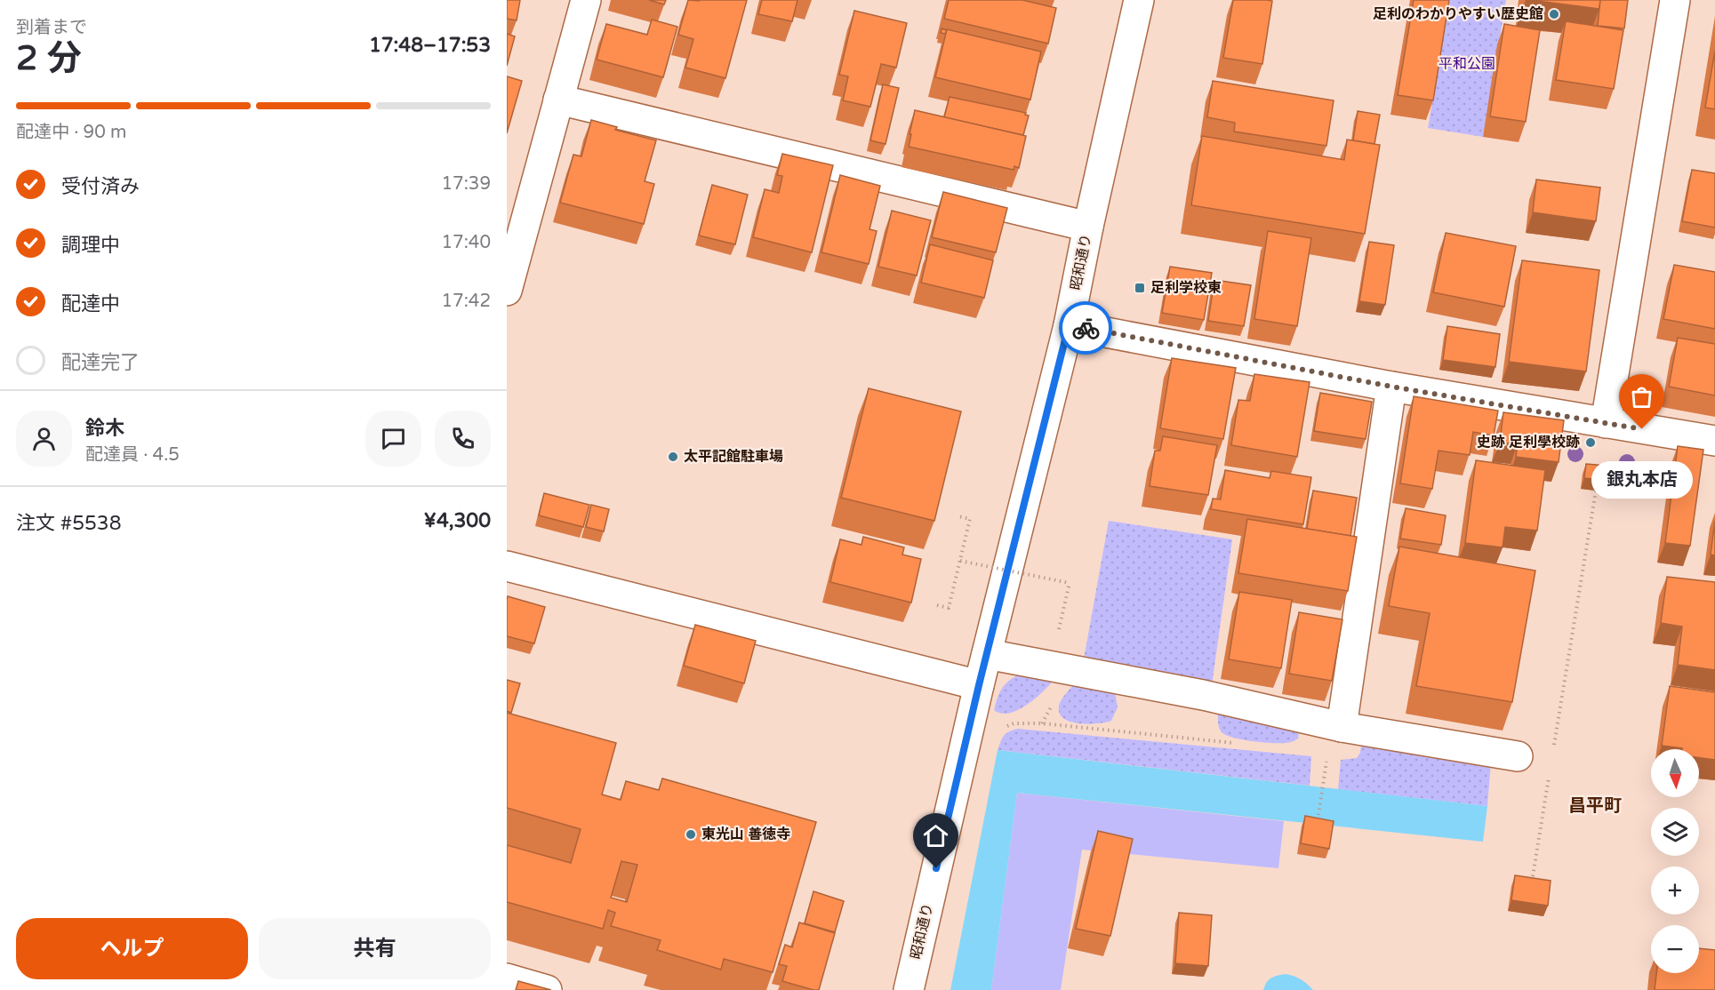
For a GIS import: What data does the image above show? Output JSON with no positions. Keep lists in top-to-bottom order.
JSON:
{
  "streets": {
    "main road": ["昭和通り"]
  },
  "districts": ["昌平町"],
  "parks": ["平和公園"],
  "places": {
    "other": [
      "足利のわかりやすい歴史館",
      "銀丸本店",
      "史跡 足利學校跡",
      "太平記館駐車場",
      "東光山 善徳寺"
    ],
    "transit": ["足利学校東"]
  },
  "north": "bottom",
  "page": {
    "heading": ["2 分", "到着まで", "17:48–17:53"],
    "panel": [
      "鈴木",
      "配達員 · 4.5",
      "注文 #5538",
      "¥4,300"
    ],
    "bar": "配達中 · 90 m",
    "list": [
      ["受付済み", "17:39"],
      ["調理中", "17:40"],
      ["配達中", "17:42"],
      "配達完了"
    ],
    "bubble": "銀丸本店",
    "map_buttons": ["+", "−"],
    "buttons": ["ヘルプ", "共有"]
  }
}
